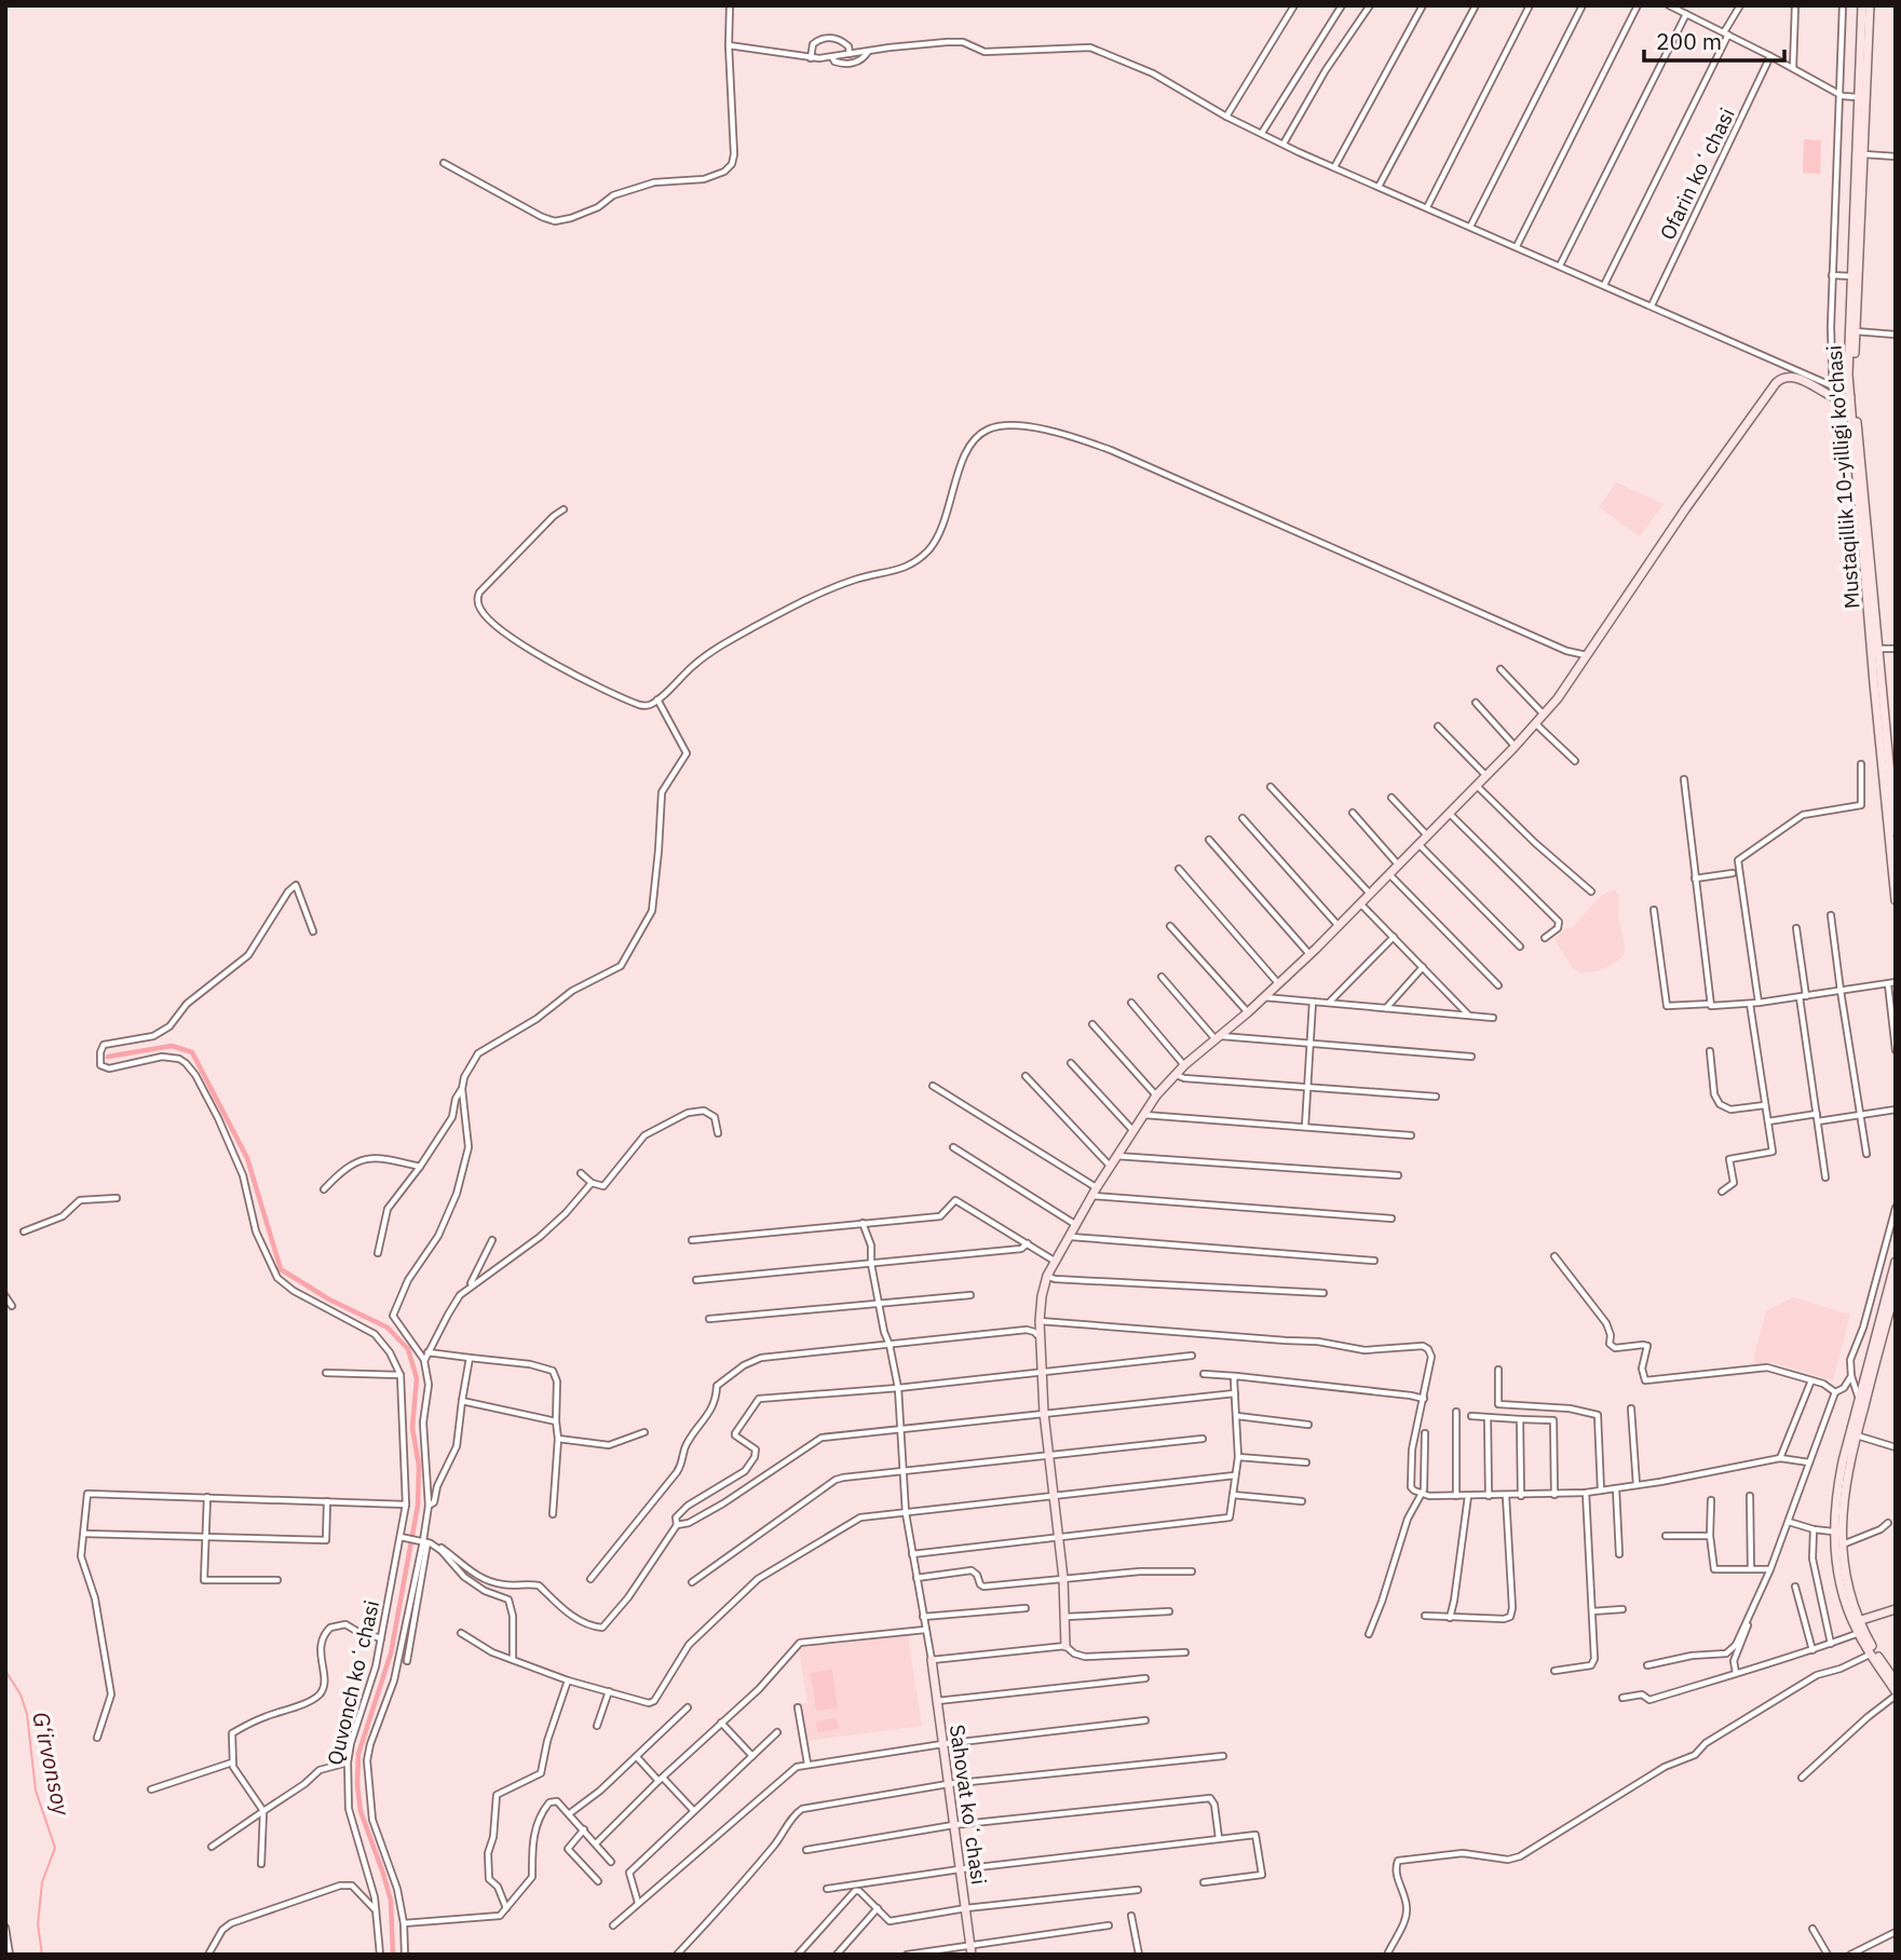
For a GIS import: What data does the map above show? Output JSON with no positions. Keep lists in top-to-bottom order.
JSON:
{
  "streets": {
    "main road": ["Mustaqillik 10-yilligi ko'chasi", "Sahovat koʻchasi"],
    "street": ["Ofarin koʻchasi", "Quvonch koʻchasi"]
  },
  "water": ["G‘irvonsoy"],
  "scale_bar": "200 m"
}
